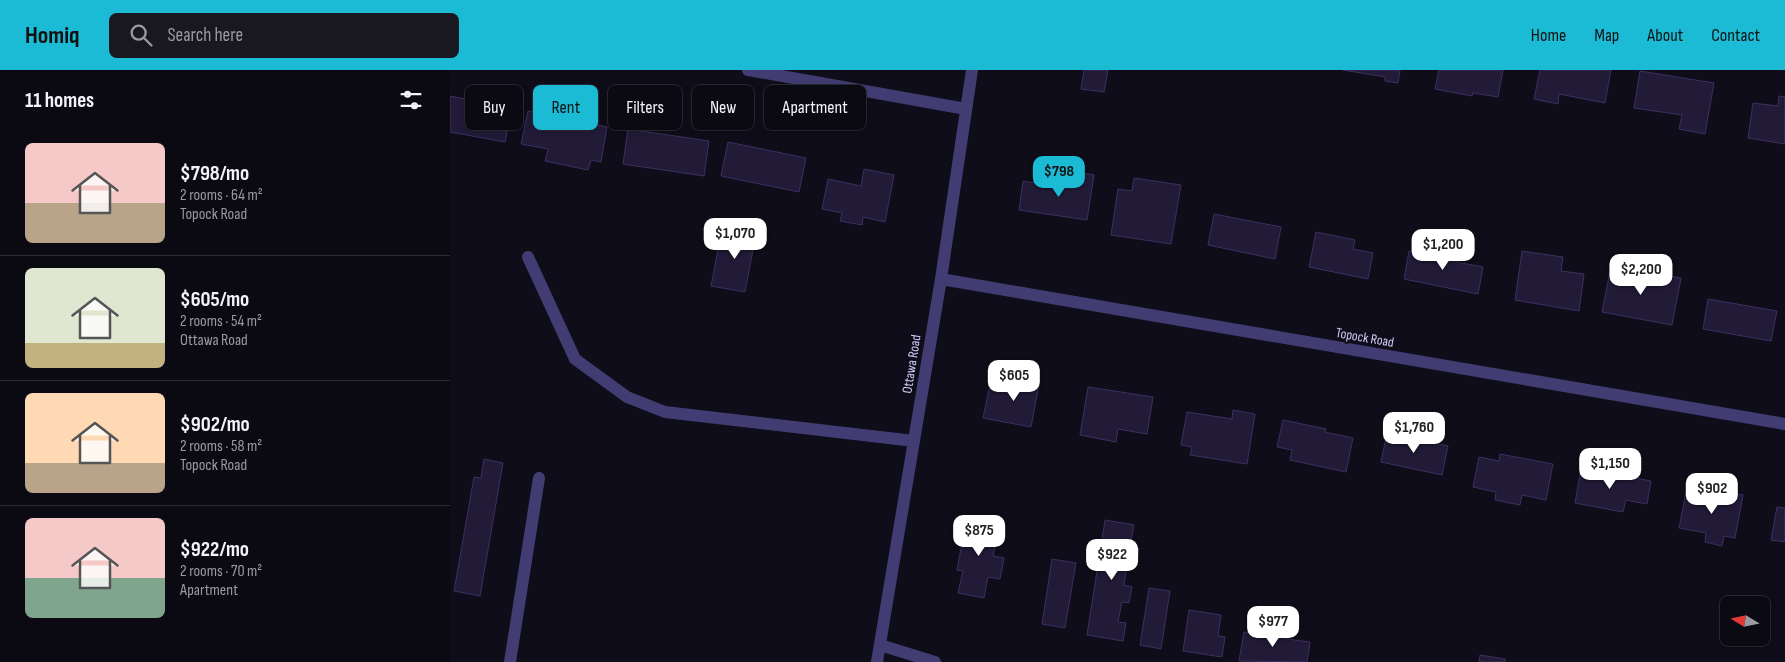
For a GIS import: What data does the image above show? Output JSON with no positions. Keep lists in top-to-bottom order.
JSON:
{
  "streets": {
    "street": ["Topock Road", "Ottawa Road"]
  },
  "crossings": [
    ["Topock Road", "Ottawa Road"]
  ],
  "north": "left",
  "page": {
    "header": "Homiq",
    "search": "Search here",
    "nav": [
      "Home",
      "Map",
      "About",
      "Contact"
    ],
    "heading": "11 homes",
    "chip": [
      "Buy",
      "Rent",
      "Filters",
      "New",
      "Apartment"
    ],
    "list": [
      {
        "name": "$798/mo",
        "note": "2 rooms · 64 m² · Topock Road"
      },
      {
        "name": "$605/mo",
        "note": "2 rooms · 54 m² · Ottawa Road"
      },
      {
        "name": "$902/mo",
        "note": "2 rooms · 58 m² · Topock Road"
      },
      {
        "name": "$922/mo",
        "note": "2 rooms · 70 m² · Apartment"
      }
    ],
    "price": [
      "$798",
      "$1,070",
      "$1,200",
      "$2,200",
      "$605",
      "$1,760",
      "$1,150",
      "$902",
      "$875",
      "$922",
      "$977"
    ]
  }
}
